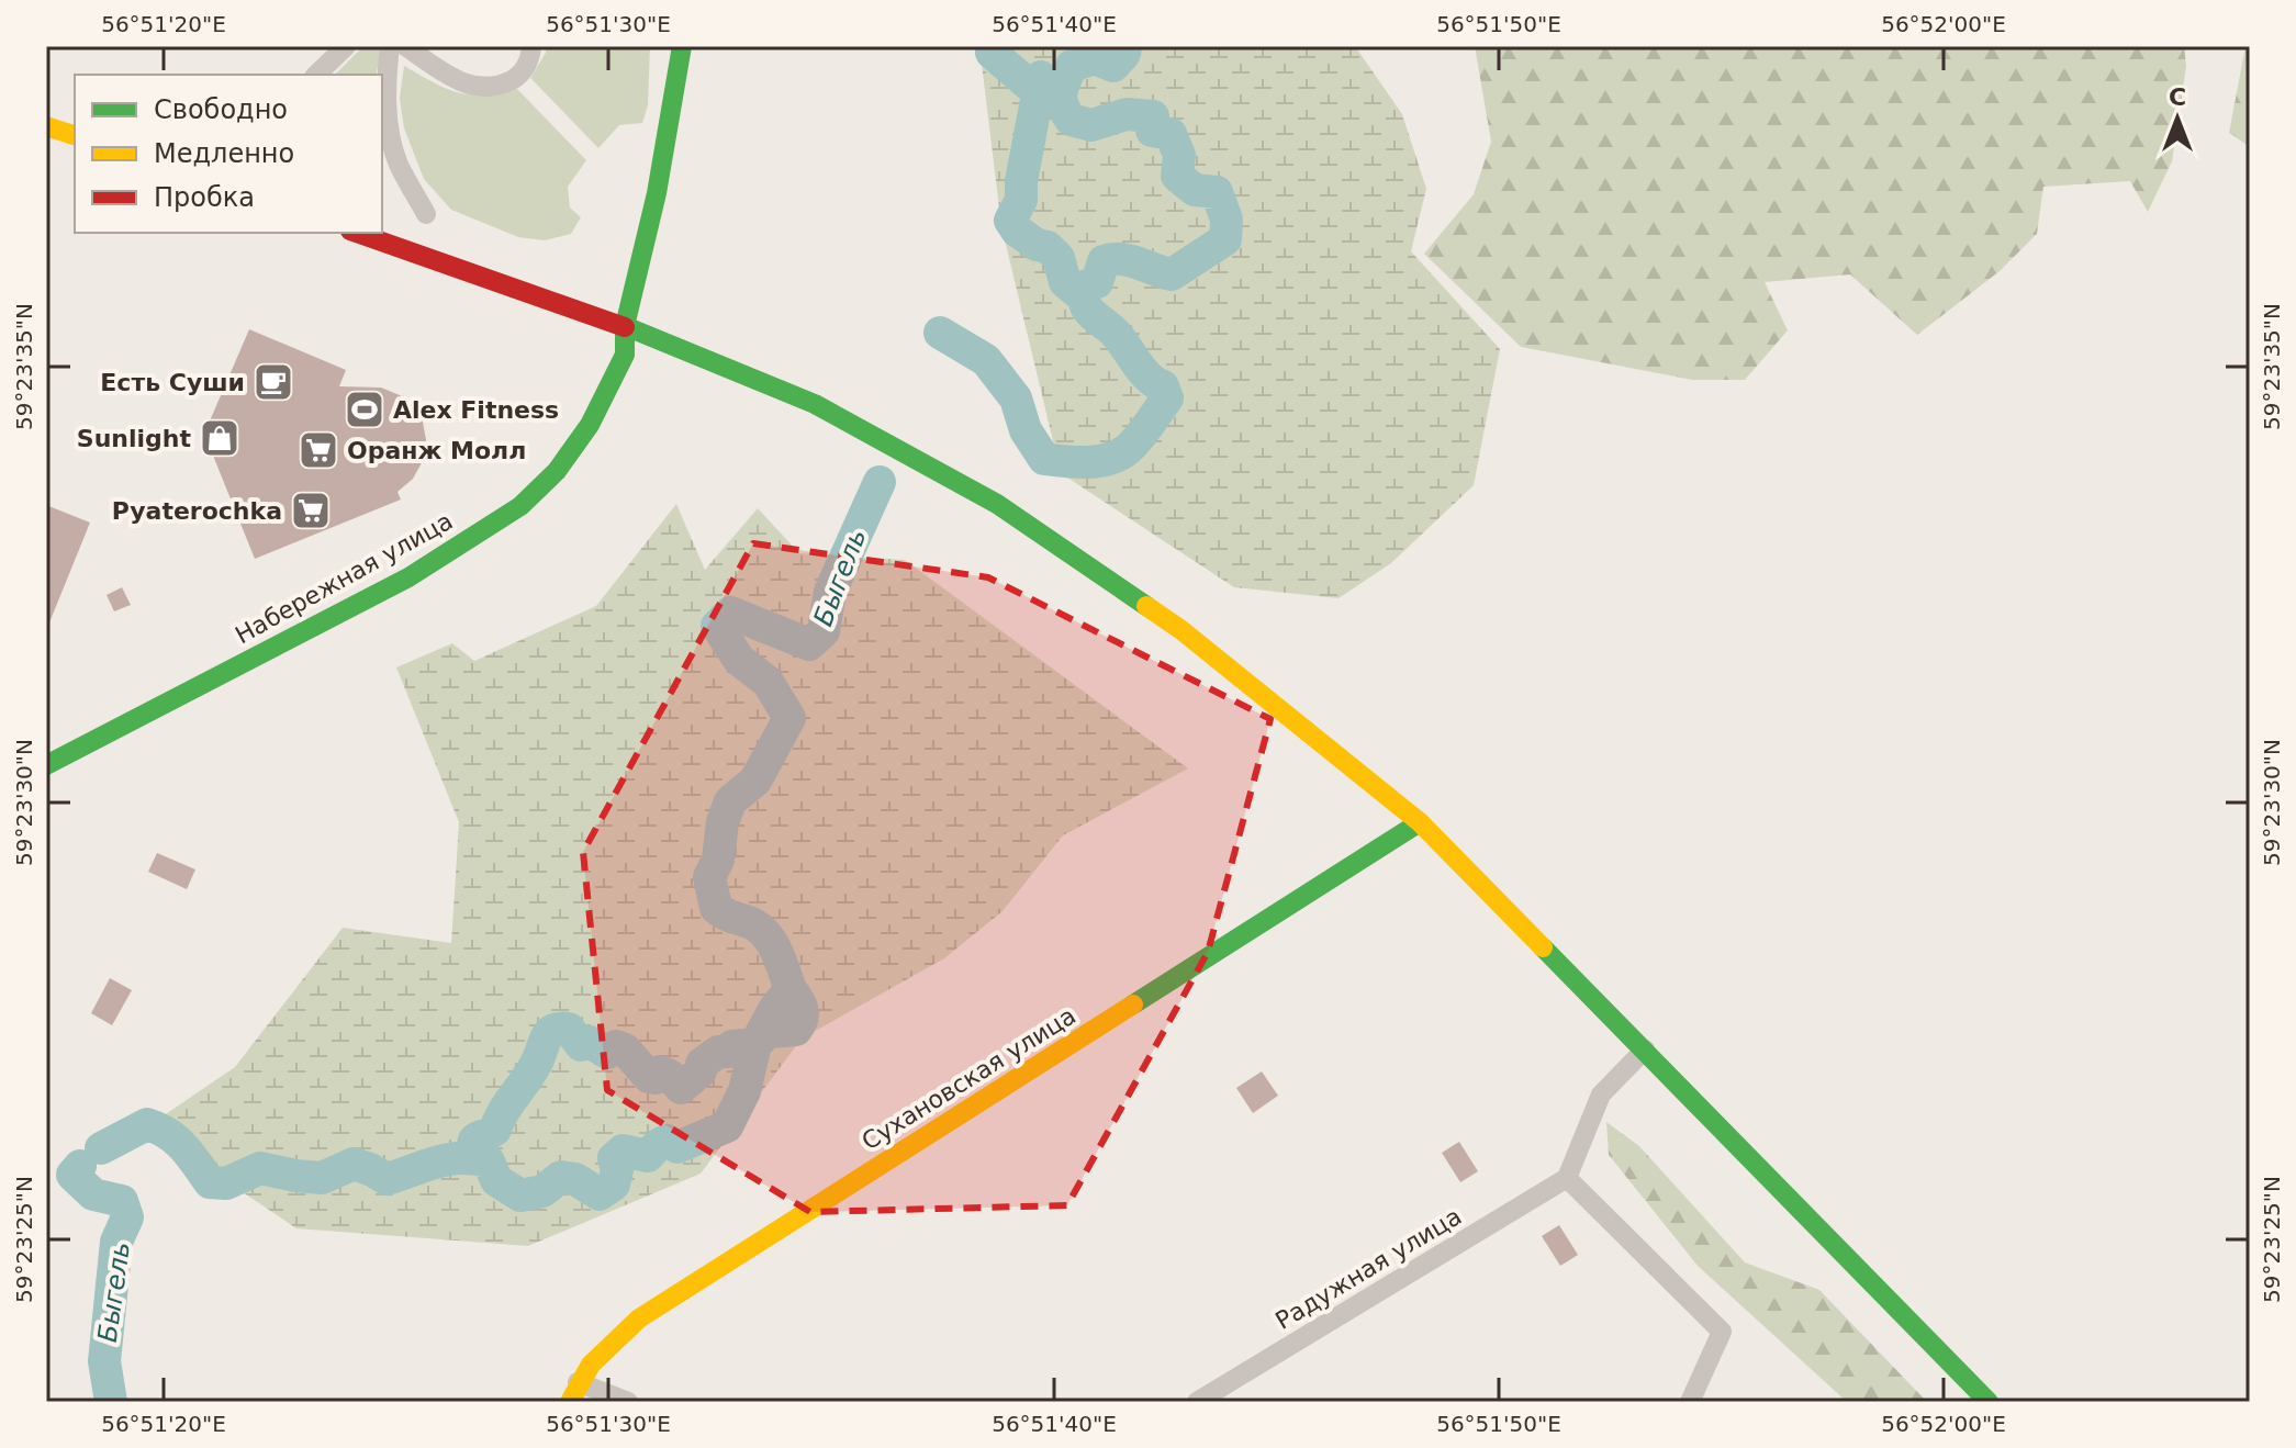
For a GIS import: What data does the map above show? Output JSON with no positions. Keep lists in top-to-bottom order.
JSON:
{
  "streets": {
    "main road": ["Набережная улица", "Сухановская улица"],
    "street": ["Радужная улица"]
  },
  "water": ["Быгель"],
  "places": {
    "cafe": ["Есть Суши"],
    "sports": ["Alex Fitness"],
    "shop": ["Sunlight"],
    "supermarket": ["Оранж Молл", "Pyaterochka"]
  },
  "legend": ["Свободно", "Медленно", "Пробка"],
  "north": "top",
  "coordinates": [
    "56°51'20\"E",
    "56°51'30\"E",
    "56°51'40\"E",
    "56°51'50\"E",
    "56°52'00\"E",
    "59°23'35\"N",
    "59°23'30\"N",
    "59°23'25\"N"
  ]
}
